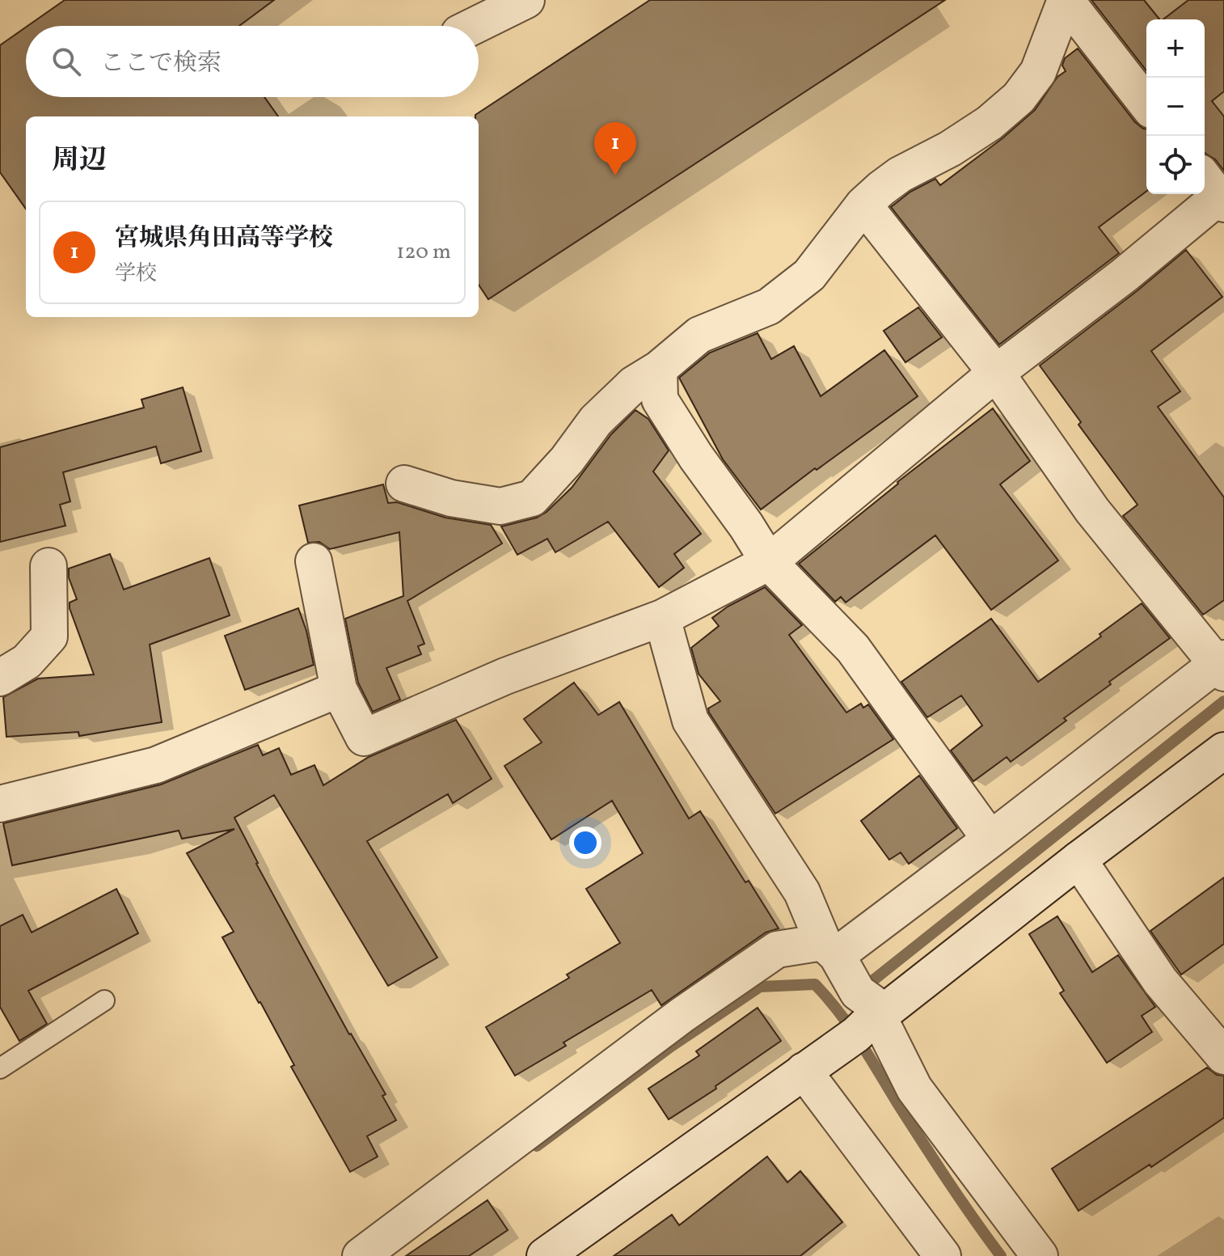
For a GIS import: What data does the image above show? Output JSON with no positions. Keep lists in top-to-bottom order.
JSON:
{
  "page": {
    "map_buttons": ["+", "−"],
    "search": "ここで検索",
    "heading": "周辺",
    "pins": "1",
    "list": [
      {
        "mark": "1",
        "name": "宮城県角田高等学校",
        "note": "学校",
        "value": "120 m"
      }
    ]
  }
}
